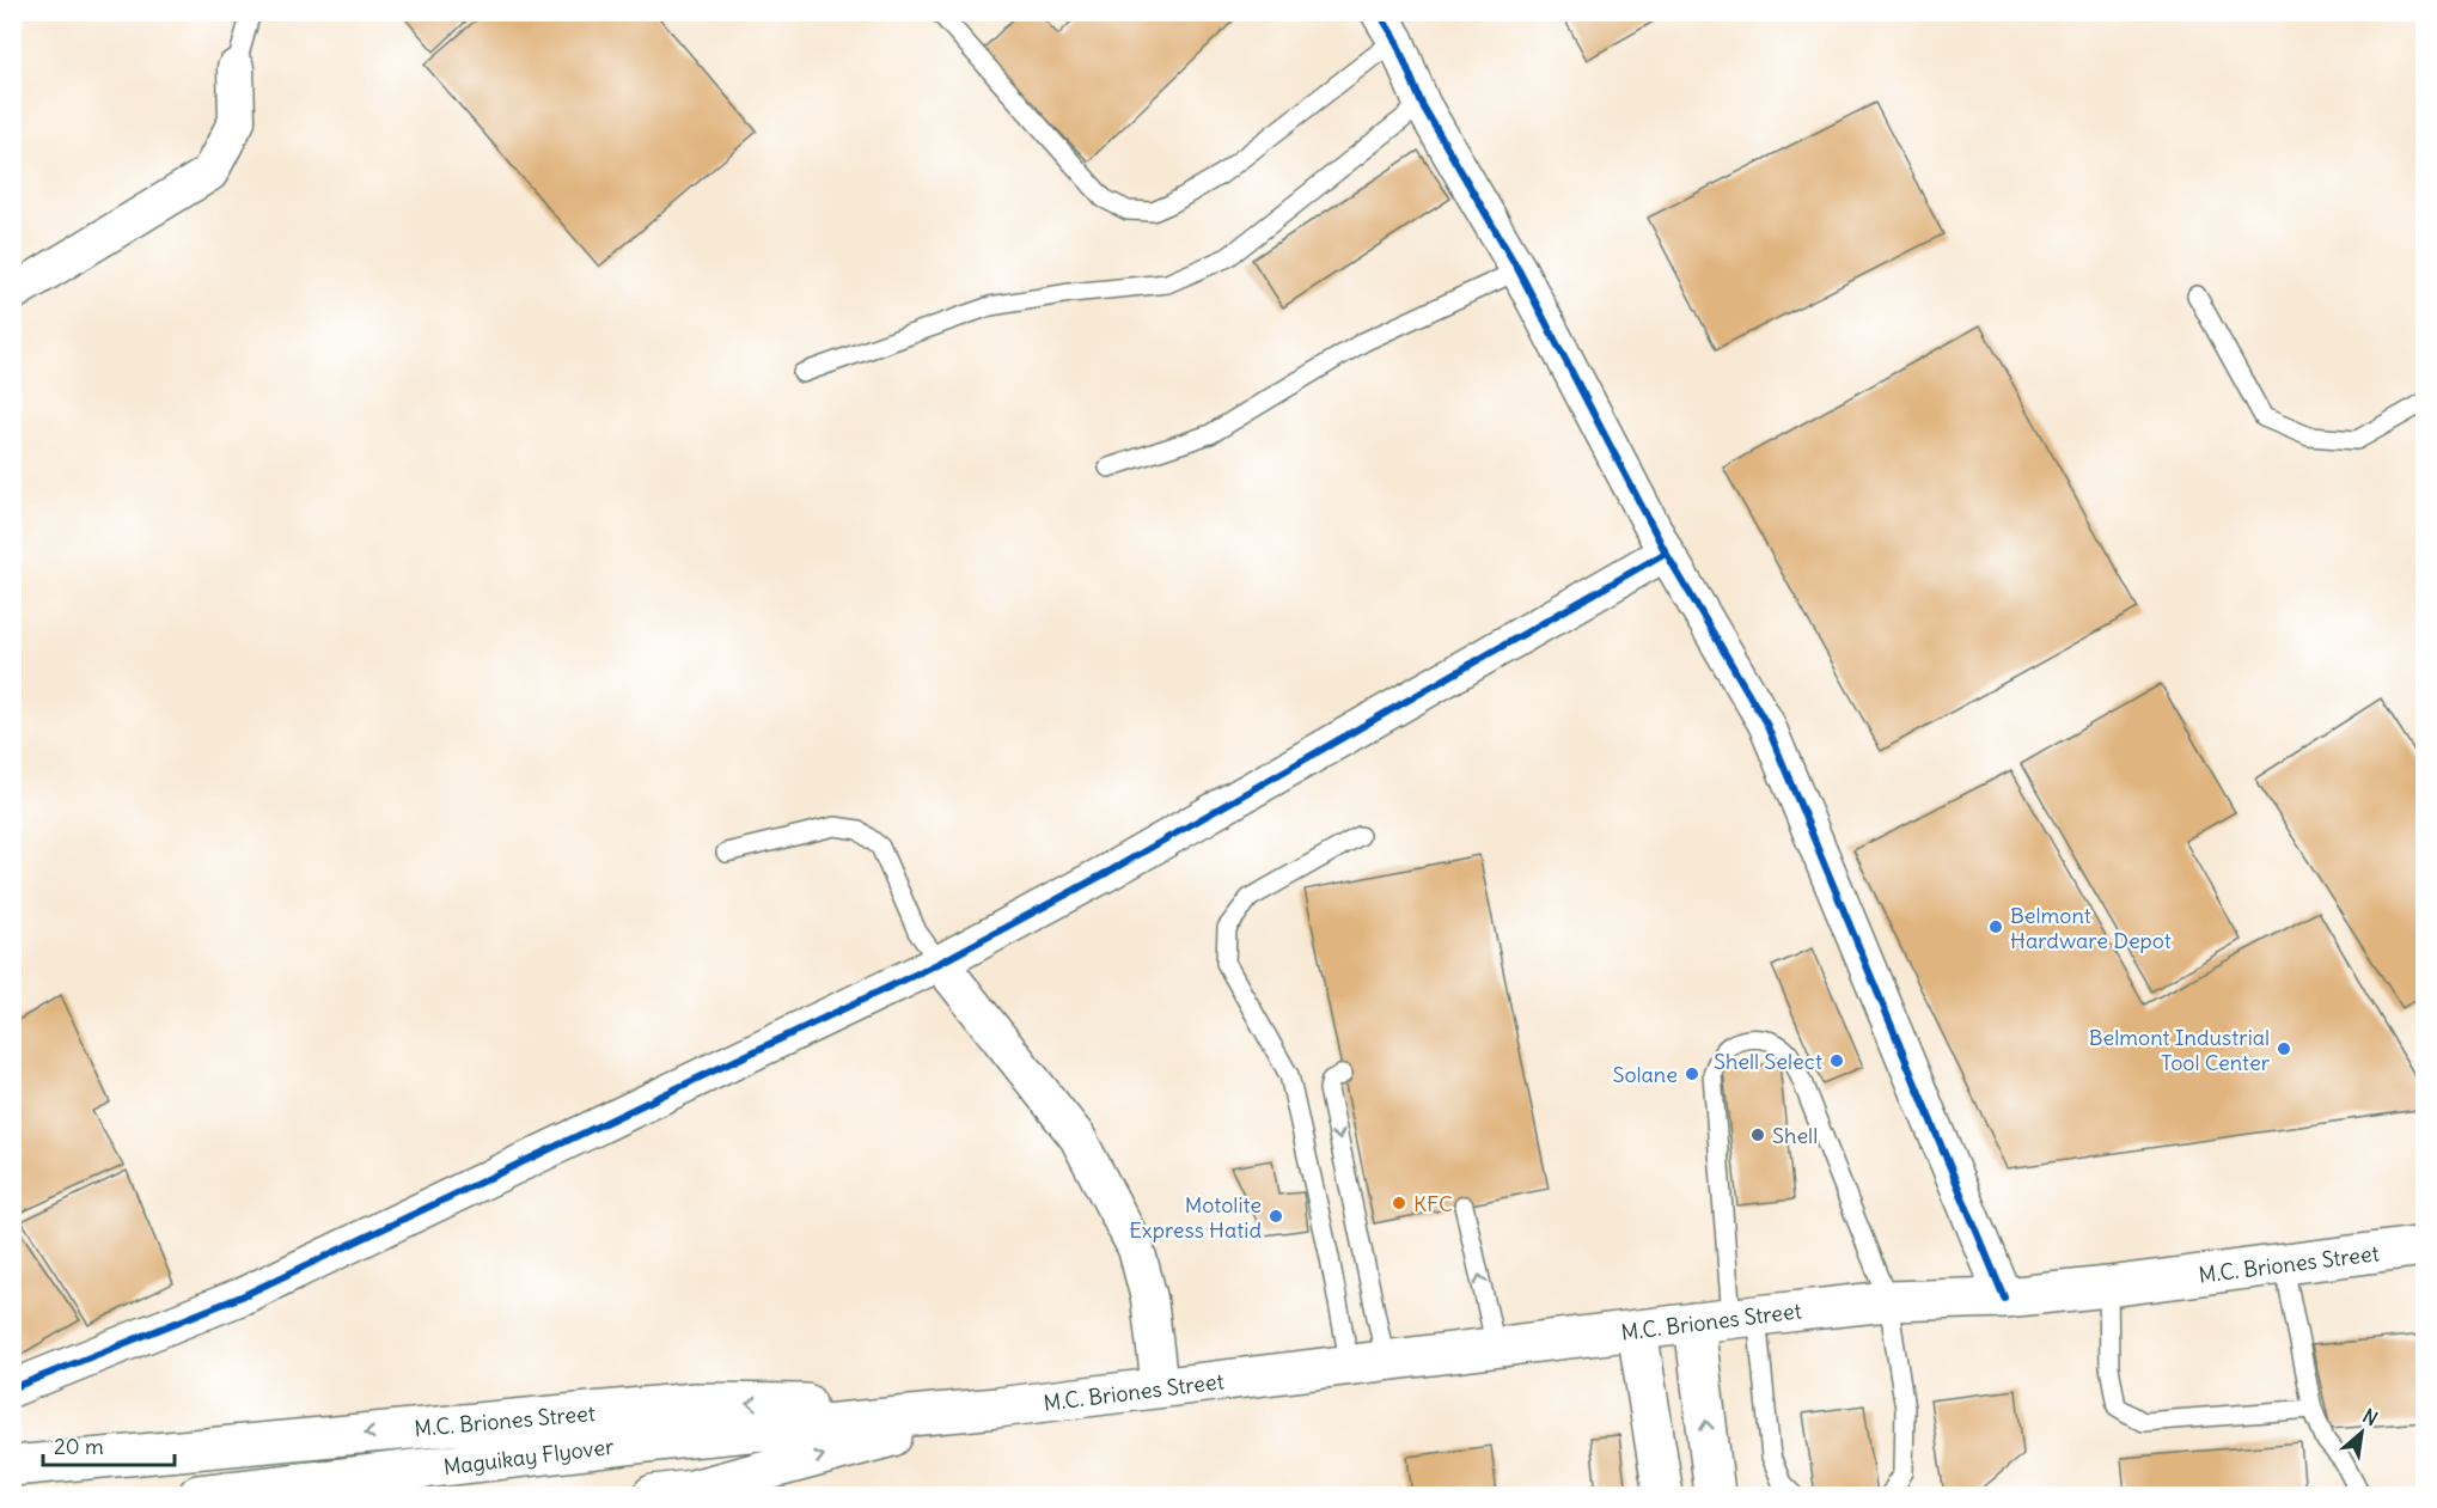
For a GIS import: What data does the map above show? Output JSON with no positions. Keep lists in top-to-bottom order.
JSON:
{
  "streets": {
    "main road": ["M.C. Briones Street", "Maguikay Flyover"]
  },
  "crossings": [
    ["M.C. Briones Street", "Maguikay Flyover"]
  ],
  "places": [
    "Belmont Hardware Depot",
    "Belmont Industrial Tool Center",
    "Shell Select",
    "Solane",
    "Shell",
    "KFC",
    "Motolite Express Hatid"
  ],
  "scale_bar": "20 m",
  "north": "top right"
}
